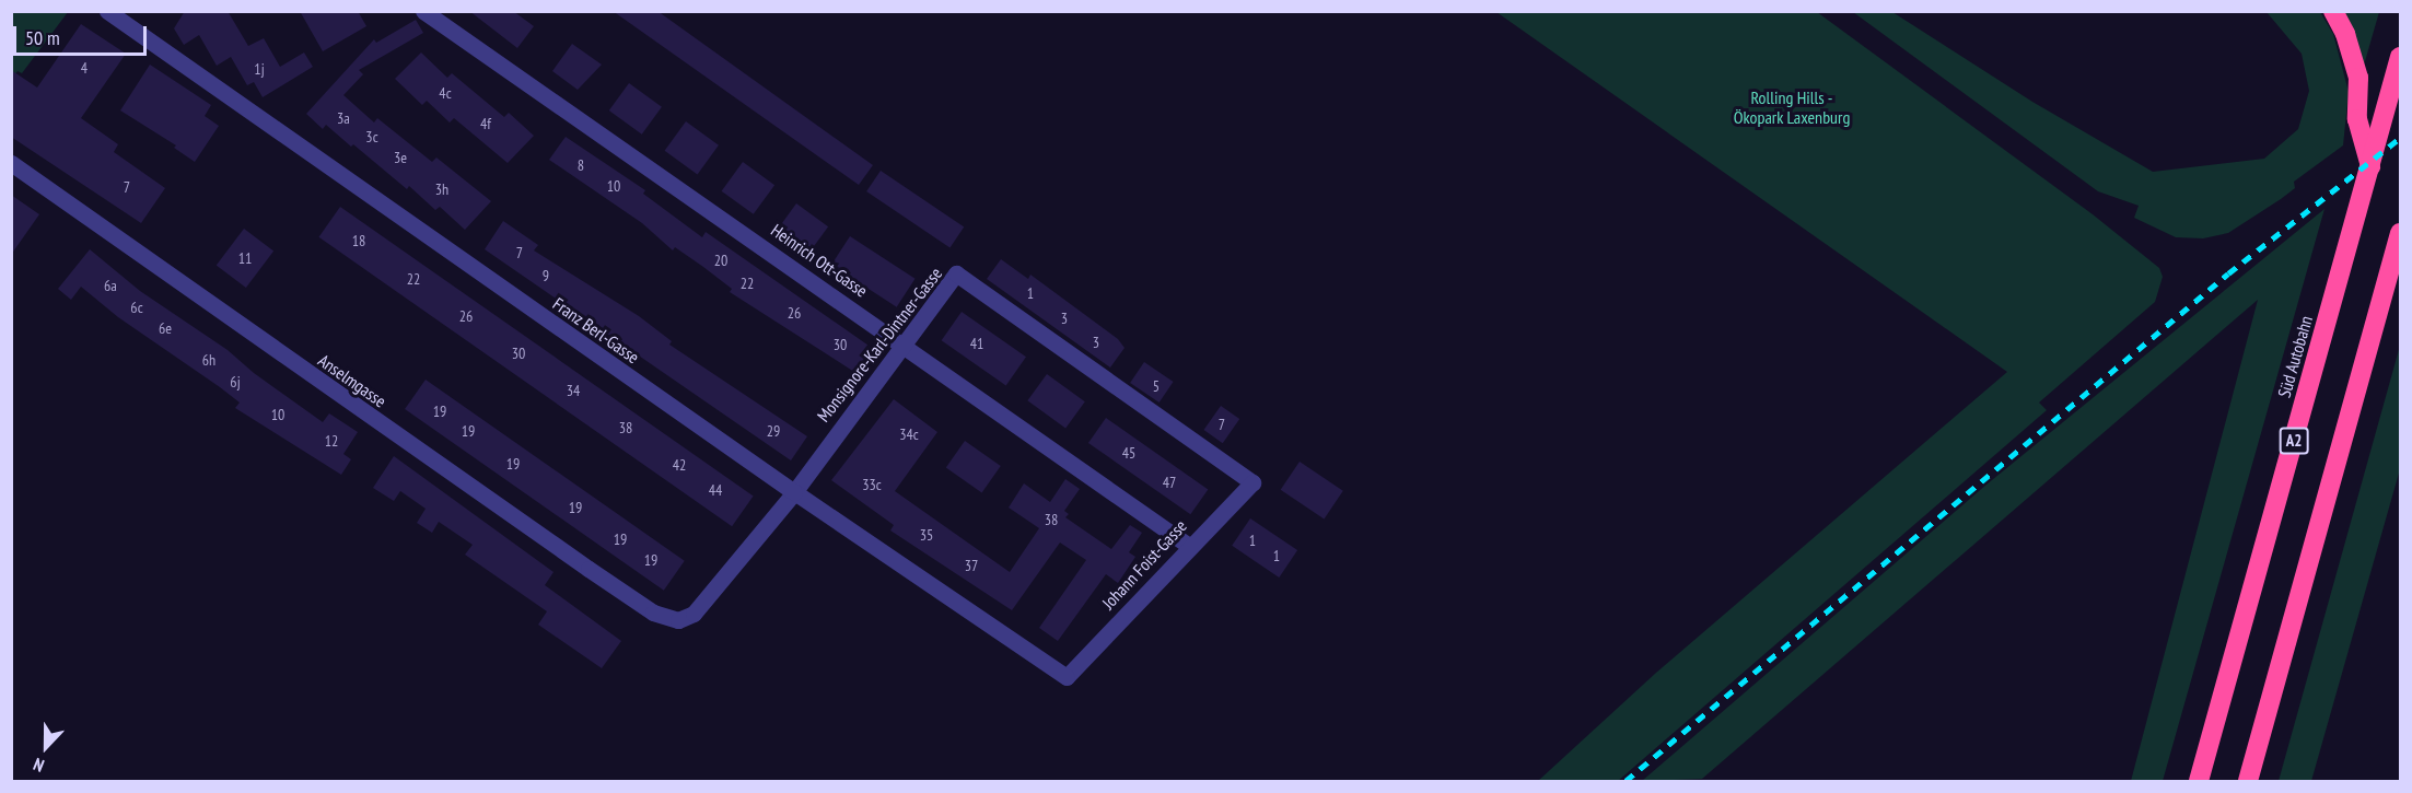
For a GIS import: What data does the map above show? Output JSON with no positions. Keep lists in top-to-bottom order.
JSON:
{
  "streets": {
    "highway": ["Süd Autobahn", "A2"],
    "street": [
      "Heinrich Ott-Gasse",
      "Franz Berl-Gasse",
      "Monsignore-Karl-Dintner-Gasse",
      "Anselmgasse",
      "Johann Foist-Gasse"
    ]
  },
  "crossings": [
    ["Heinrich Ott-Gasse", "Monsignore-Karl-Dintner-Gasse"],
    ["Heinrich Ott-Gasse", "Johann Foist-Gasse"],
    ["Franz Berl-Gasse", "Monsignore-Karl-Dintner-Gasse"],
    ["Franz Berl-Gasse", "Johann Foist-Gasse"],
    ["Monsignore-Karl-Dintner-Gasse", "Anselmgasse"],
    ["Monsignore-Karl-Dintner-Gasse", "Johann Foist-Gasse"]
  ],
  "parks": ["Rolling Hills - Ökopark Laxenburg"],
  "house_numbers": [
    "4",
    "1j",
    "4c",
    "3a",
    "4f",
    "3c",
    "3e",
    "8",
    "10",
    "7",
    "3h",
    "18",
    "7",
    "11",
    "20",
    "9",
    "22",
    "22",
    "6a",
    "1",
    "6c",
    "26",
    "26",
    "3",
    "6e",
    "3",
    "41",
    "30",
    "30",
    "6h",
    "6j",
    "5",
    "34",
    "19",
    "10",
    "7",
    "38",
    "19",
    "29",
    "34c",
    "12",
    "45",
    "19",
    "42",
    "47",
    "33c",
    "44",
    "19",
    "38",
    "35",
    "19",
    "1",
    "1",
    "19",
    "37"
  ],
  "scale_bar": "50 m",
  "north": "bottom"
}
